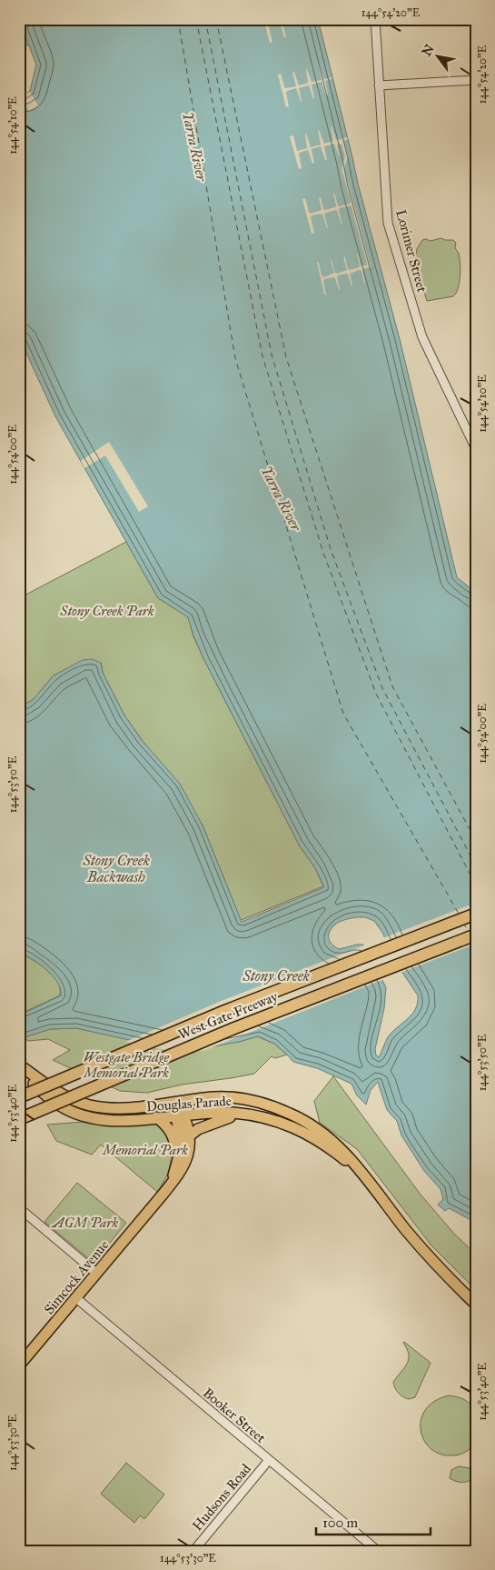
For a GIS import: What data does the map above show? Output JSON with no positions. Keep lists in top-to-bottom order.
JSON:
{
  "streets": {
    "highway": ["West Gate Freeway"],
    "main road": ["Douglas Parade", "Simcock Avenue"],
    "street": ["Lorimer Street", "Booker Street", "Hudsons Road"]
  },
  "crossings": [
    ["Douglas Parade", "Simcock Avenue"],
    ["Simcock Avenue", "Booker Street"],
    ["Booker Street", "Hudsons Road"]
  ],
  "water": ["Yarra River", "Stony Creek Backwash", "Stony Creek"],
  "parks": [
    "Stony Creek Park",
    "Westgate Bridge Memorial Park",
    "Memorial Park",
    "AGM Park"
  ],
  "scale_bar": "100 m",
  "north": "top left",
  "coordinates": [
    "144°54'20\"E",
    "144°54'10\"E",
    "144°54'00\"E",
    "144°53'50\"E",
    "144°53'40\"E",
    "144°53'30\"E"
  ]
}
